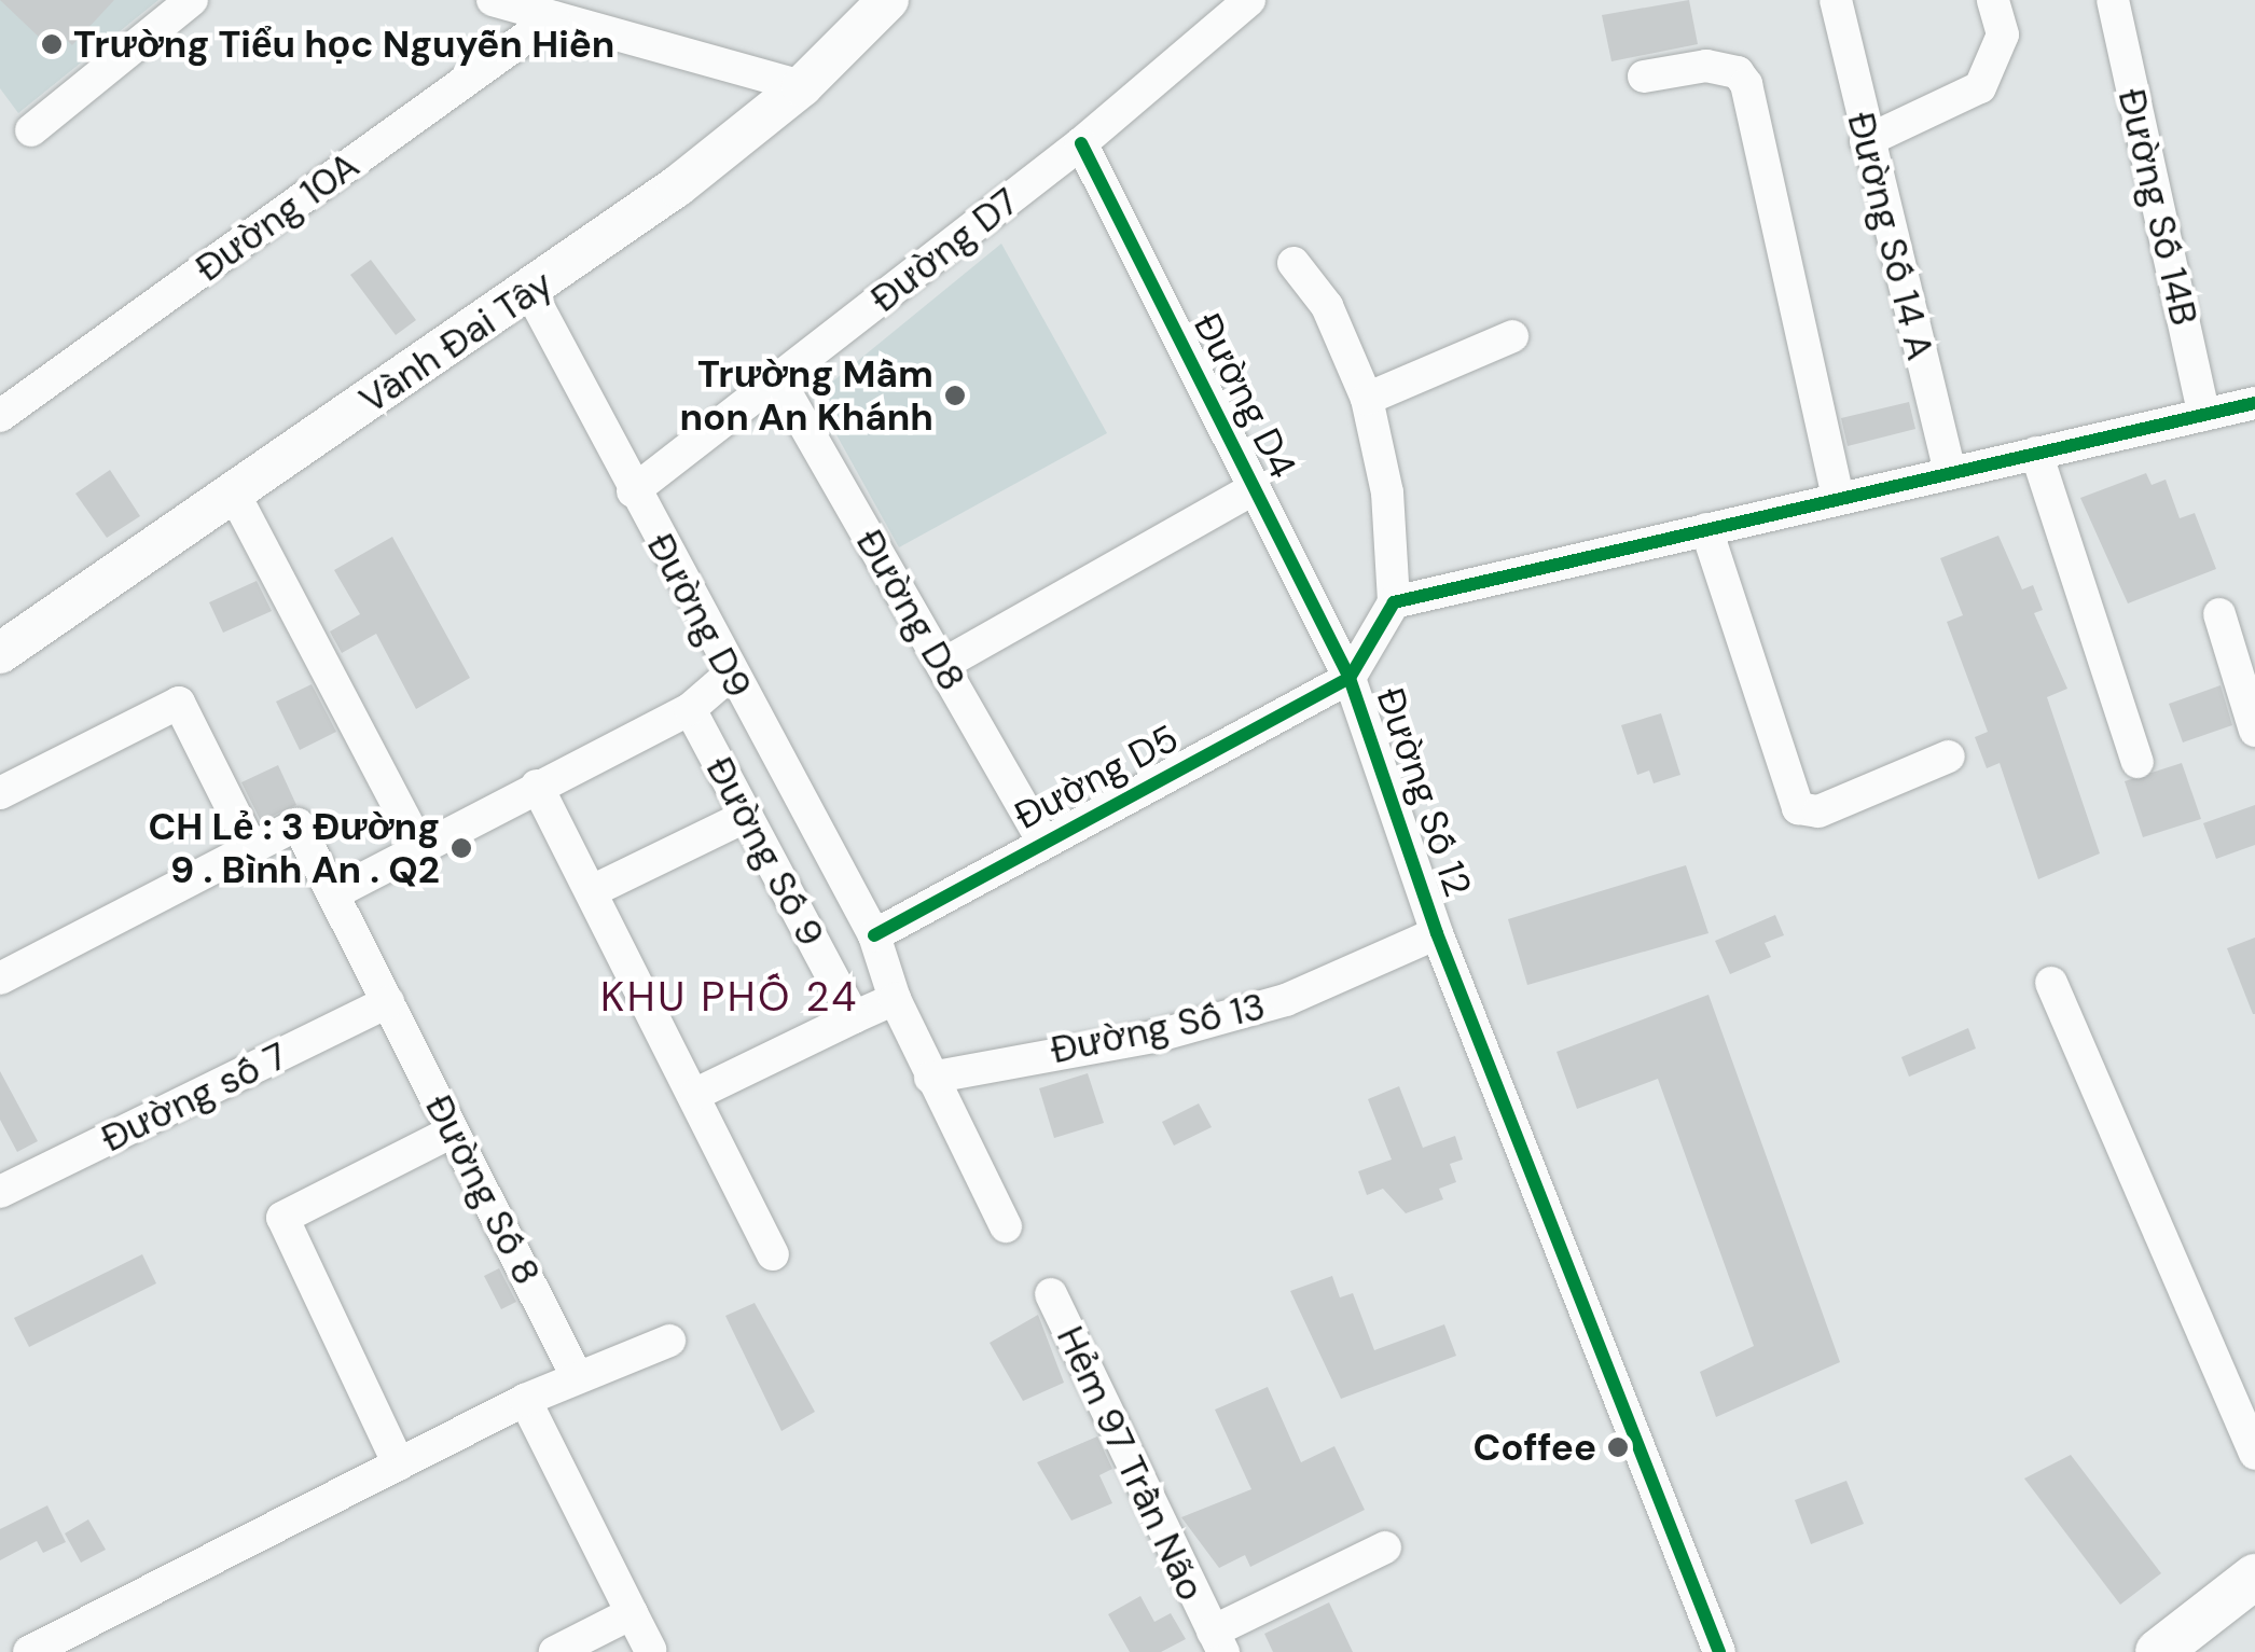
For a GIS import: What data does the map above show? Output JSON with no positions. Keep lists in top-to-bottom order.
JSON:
{
  "streets": {
    "street": [
      "Đường Số 14B",
      "Đường 10A",
      "Đường Số 14 A",
      "Đường D7",
      "Vành Đai Tây",
      "Đường D4",
      "Đường D8",
      "Đường D9",
      "Đường D5",
      "Đường Số 12",
      "Đường Số 9",
      "Đường Số 13",
      "Đường số 7",
      "Đường Số 8",
      "Hẻm 97 Trần Não"
    ]
  },
  "crossings": [
    ["Đường D7", "Đường D4"],
    ["Đường D7", "Đường D8"],
    ["Đường D7", "Đường D9"],
    ["Vành Đai Tây", "Đường D9"],
    ["Đường D4", "Đường D8"],
    ["Đường D4", "Đường D5"],
    ["Đường D4", "Đường Số 12"],
    ["Đường D8", "Đường D5"],
    ["Đường D9", "Đường D5"],
    ["Đường D5", "Đường Số 12"],
    ["Đường Số 12", "Đường Số 13"],
    ["Đường số 7", "Đường Số 8"]
  ],
  "districts": ["KHU PHỐ 24"],
  "places": [
    "Trường Tiểu học Nguyễn Hiền",
    "Trường Mầm non An Khánh",
    "CH Lẻ : 3 Đường 9 . Bình An . Q2",
    "Coffee"
  ]
}
